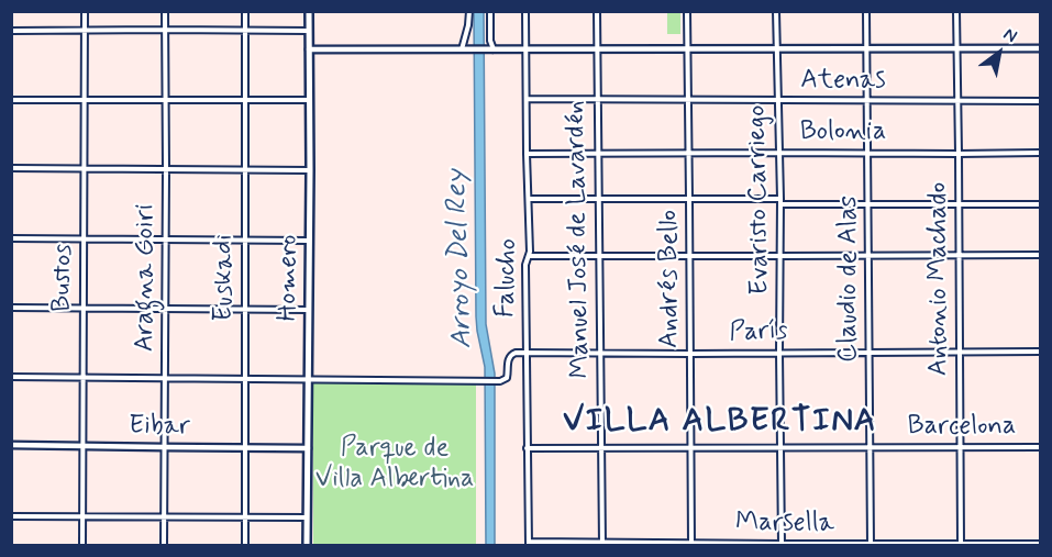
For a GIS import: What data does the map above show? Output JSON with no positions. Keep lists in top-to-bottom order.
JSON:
{
  "streets": {
    "main road": ["Homero"],
    "street": [
      "Atenas",
      "Bolonia",
      "Evaristo Carriego",
      "Manuel José de Lavardén",
      "Bustos",
      "Aragna Goiri",
      "Euskadi",
      "Falucho",
      "Andrés Bello",
      "Claudio de Alas",
      "Antonio Machado",
      "París",
      "Eibar",
      "Barcelona",
      "Marsella"
    ]
  },
  "crossings": [
    ["Atenas", "Evaristo Carriego"],
    ["Atenas", "Manuel José de Lavardén"],
    ["Atenas", "Falucho"],
    ["Atenas", "Andrés Bello"],
    ["Atenas", "Claudio de Alas"],
    ["Atenas", "Antonio Machado"],
    ["Bolonia", "Evaristo Carriego"],
    ["Bolonia", "Manuel José de Lavardén"],
    ["Bolonia", "Falucho"],
    ["Bolonia", "Andrés Bello"],
    ["Bolonia", "Claudio de Alas"],
    ["Bolonia", "Antonio Machado"],
    ["Evaristo Carriego", "París"],
    ["Evaristo Carriego", "Barcelona"],
    ["Evaristo Carriego", "Marsella"],
    ["Manuel José de Lavardén", "París"],
    ["Manuel José de Lavardén", "Barcelona"],
    ["Manuel José de Lavardén", "Marsella"],
    ["Bustos", "Eibar"],
    ["Aragna Goiri", "Eibar"],
    ["Euskadi", "Eibar"],
    ["Homero", "Eibar"],
    ["Falucho", "París"],
    ["Falucho", "Barcelona"],
    ["Falucho", "Marsella"],
    ["Andrés Bello", "París"],
    ["Andrés Bello", "Barcelona"],
    ["Andrés Bello", "Marsella"],
    ["Claudio de Alas", "París"],
    ["Claudio de Alas", "Barcelona"],
    ["Claudio de Alas", "Marsella"],
    ["Antonio Machado", "París"],
    ["Antonio Machado", "Barcelona"],
    ["Antonio Machado", "Marsella"]
  ],
  "districts": ["VILLA ALBERTINA"],
  "water": ["Arroyo Del Rey"],
  "parks": ["Parque de Villa Albertina"],
  "north": "top right"
}
